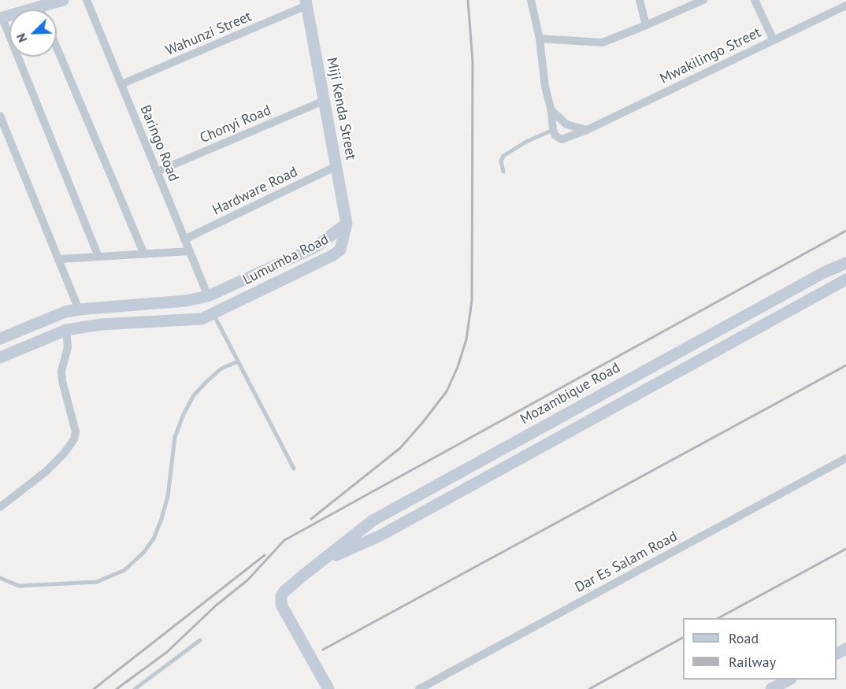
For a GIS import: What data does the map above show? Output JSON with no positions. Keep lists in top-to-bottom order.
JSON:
{
  "streets": {
    "street": [
      "Wahunzi Street",
      "Mwakilingo Street",
      "Miji Kenda Street",
      "Chonyi Road",
      "Baringo Road",
      "Hardware Road",
      "Lumumba Road",
      "Mozambique Road",
      "Dar Es Salam Road"
    ]
  },
  "crossings": [
    ["Wahunzi Street", "Miji Kenda Street"],
    ["Wahunzi Street", "Baringo Road"],
    ["Miji Kenda Street", "Chonyi Road"],
    ["Miji Kenda Street", "Hardware Road"],
    ["Miji Kenda Street", "Lumumba Road"],
    ["Chonyi Road", "Baringo Road"],
    ["Baringo Road", "Hardware Road"],
    ["Baringo Road", "Lumumba Road"]
  ],
  "legend": ["Road", "Railway"],
  "north": "bottom left"
}
